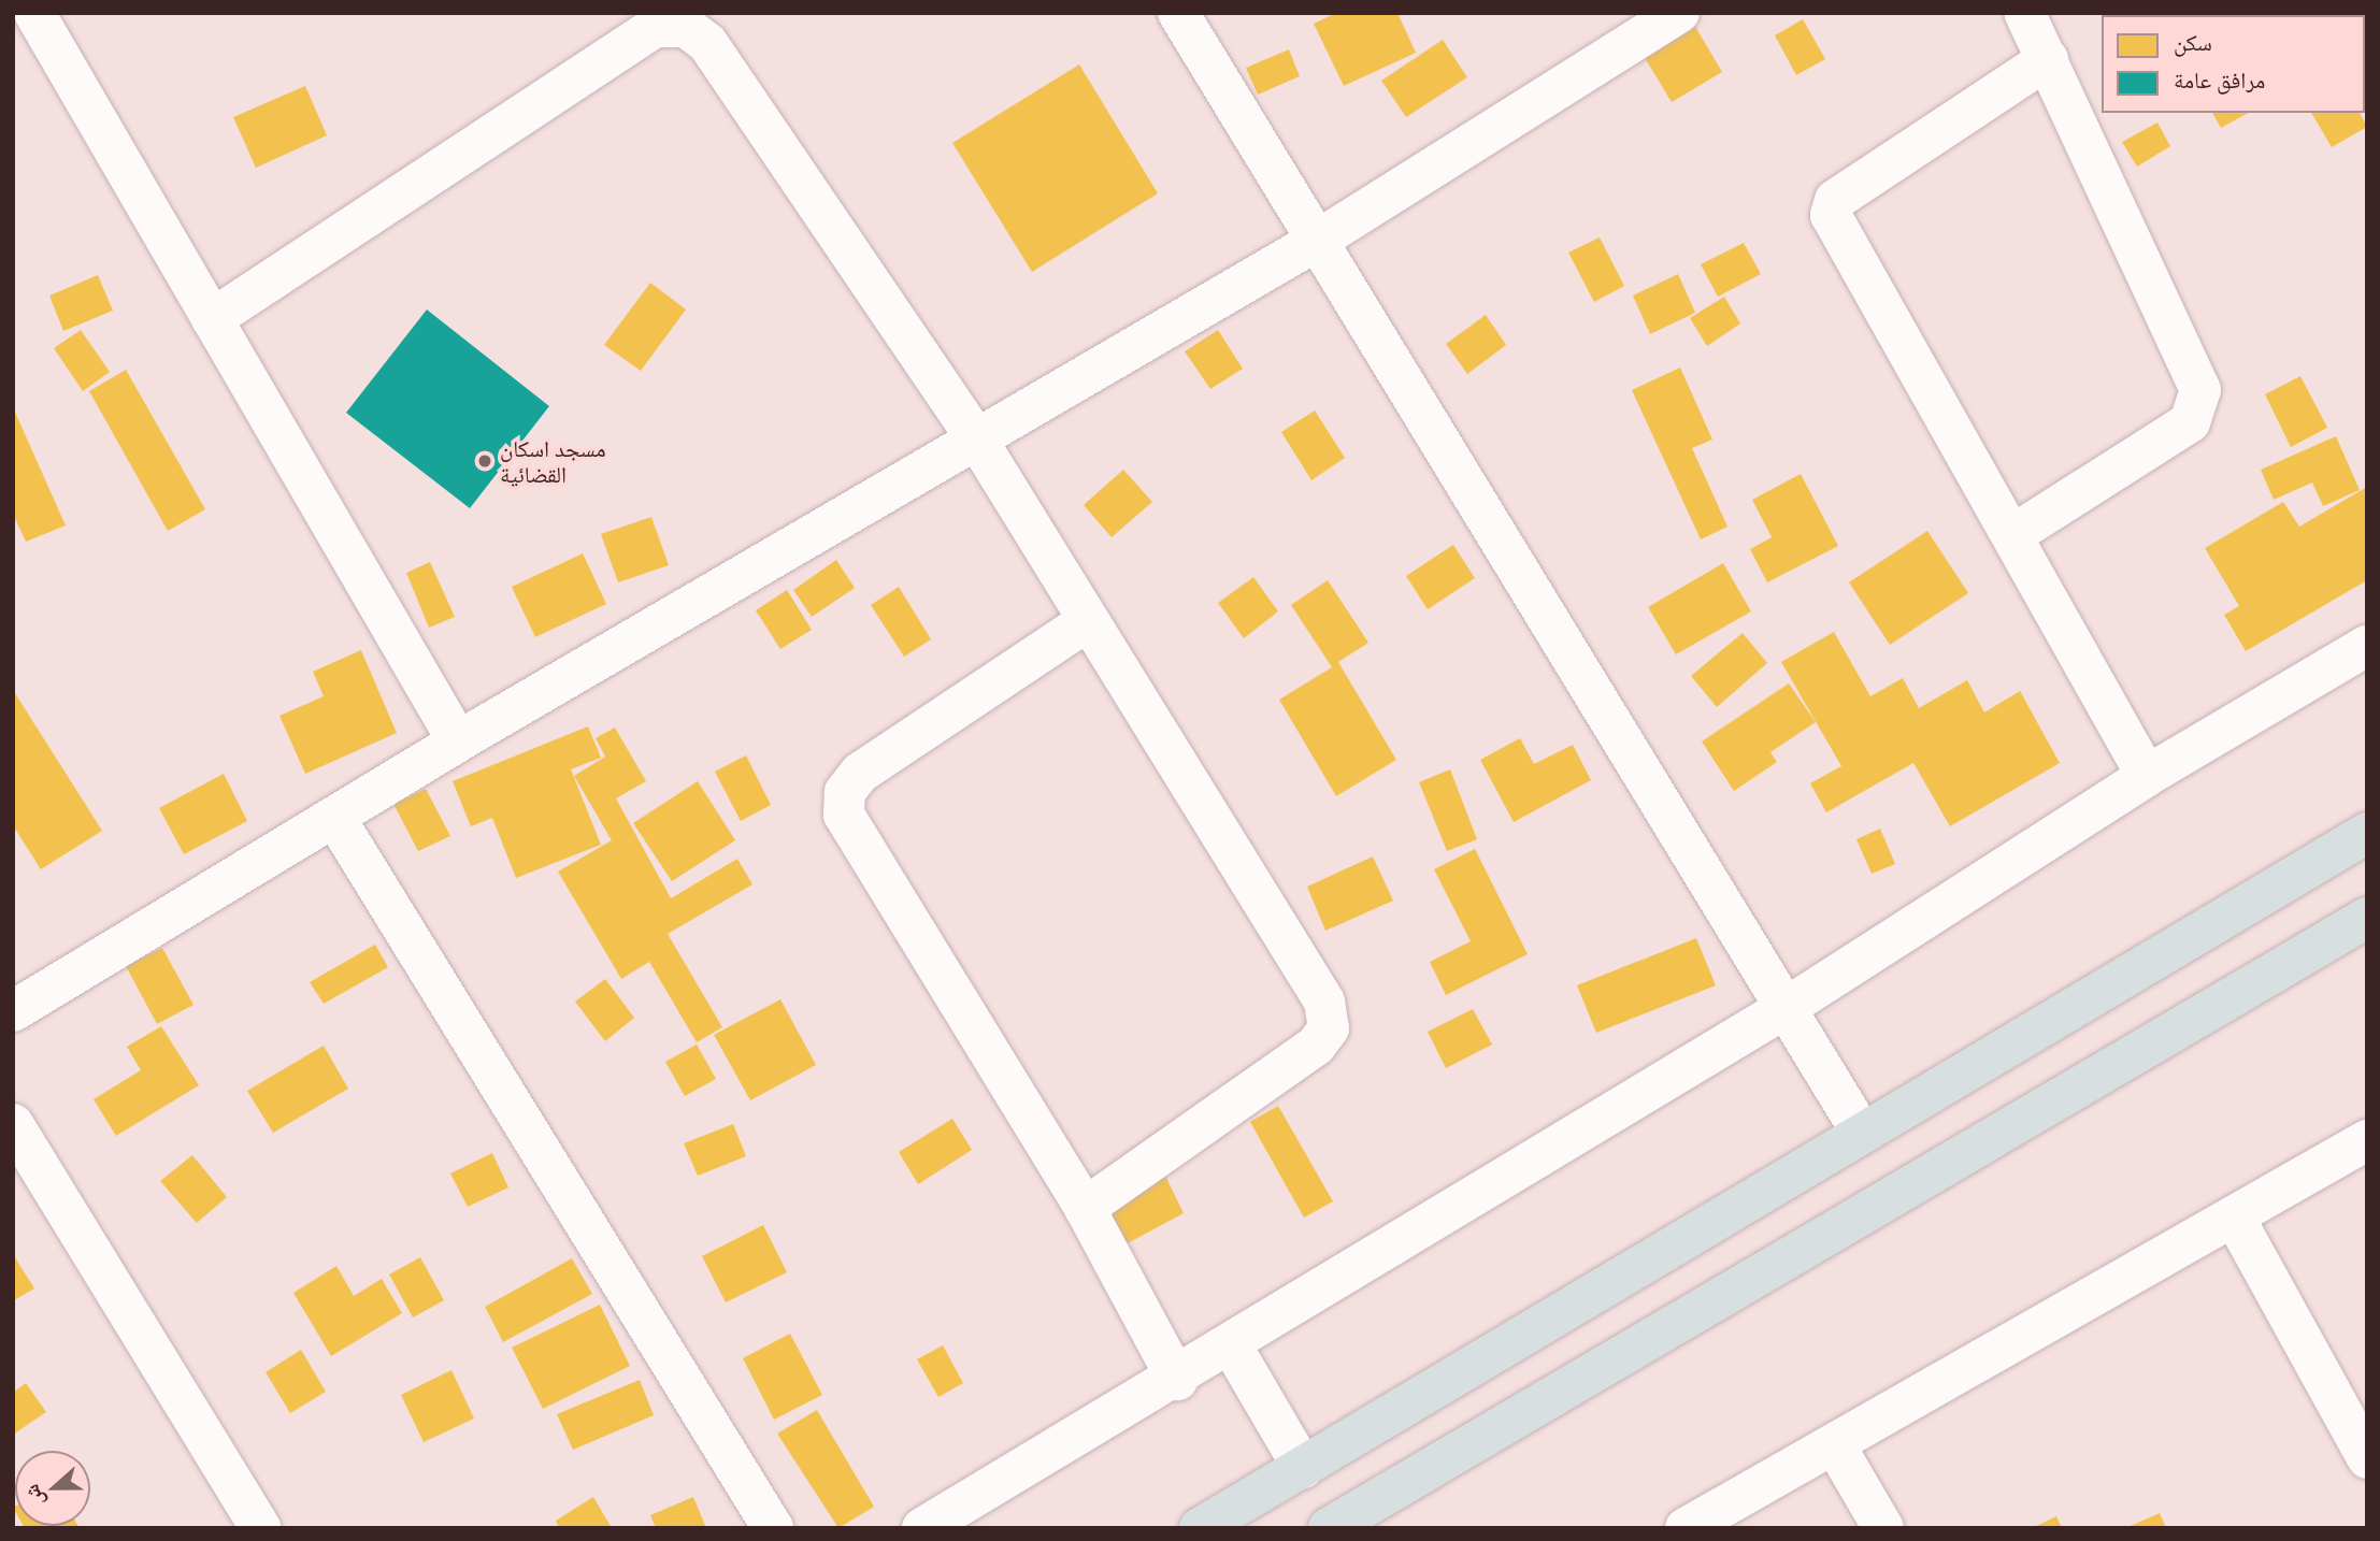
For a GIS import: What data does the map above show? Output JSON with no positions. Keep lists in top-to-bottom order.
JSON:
{
  "places": ["مسجد اسكان القضائية"],
  "legend": ["سكن", "مرافق عامة"],
  "north": "left"
}
